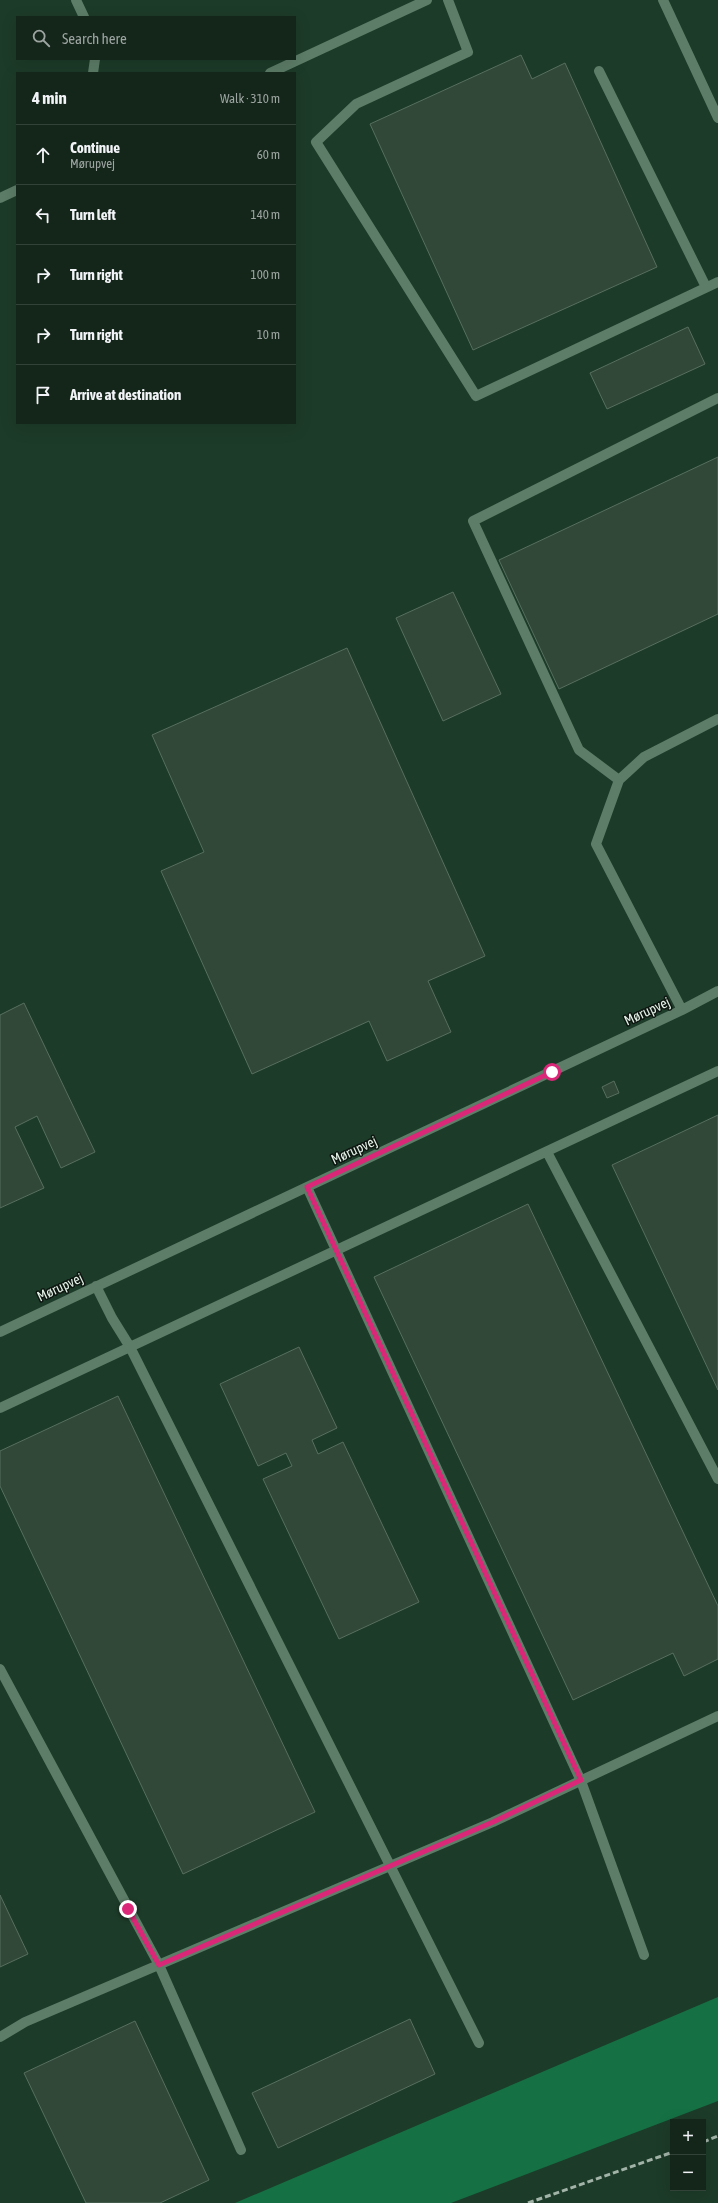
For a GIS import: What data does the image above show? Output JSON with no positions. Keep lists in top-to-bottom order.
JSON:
{
  "streets": {
    "street": ["Mørupvej"]
  },
  "page": {
    "search": "Search here",
    "heading": ["4 min", "Walk · 310 m"],
    "list": [
      ["Continue", "Mørupvej", "60 m"],
      ["Turn left", "140 m"],
      ["Turn right", "100 m"],
      ["Turn right", "10 m"],
      "Arrive at destination"
    ],
    "map_buttons": ["+", "−"]
  }
}
